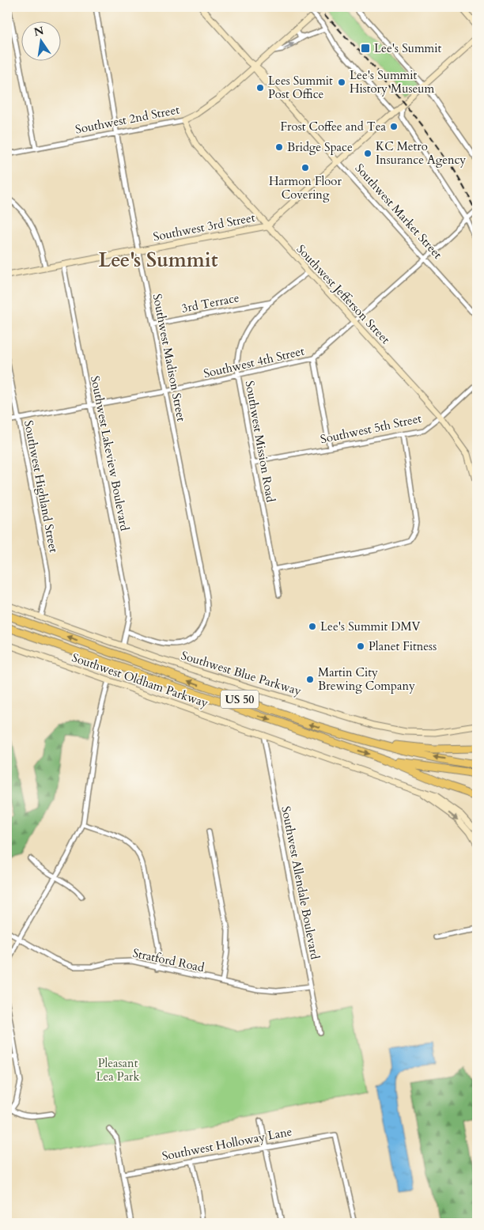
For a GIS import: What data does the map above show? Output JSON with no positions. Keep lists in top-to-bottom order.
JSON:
{
  "streets": {
    "highway": ["US 50"],
    "street": [
      "Southwest 2nd Street",
      "Southwest Market Street",
      "Southwest 3rd Street",
      "Southwest Jefferson Street",
      "3rd Terrace",
      "Southwest Madison Street",
      "Southwest 4th Street",
      "Southwest 5th Street",
      "Southwest Mission Road",
      "Southwest Lakeview Boulevard",
      "Southwest Highland Street",
      "Southwest Blue Parkway",
      "Southwest Oldham Parkway",
      "Southwest Allendale Boulevard",
      "Stratford Road",
      "Southwest Holloway Lane"
    ]
  },
  "crossings": [
    ["Southwest 2nd Street", "Southwest Market Street"],
    ["Southwest 2nd Street", "Southwest Jefferson Street"],
    ["Southwest 2nd Street", "Southwest Madison Street"],
    ["Southwest Market Street", "Southwest 3rd Street"],
    ["Southwest Market Street", "Southwest 4th Street"],
    ["Southwest 3rd Street", "Southwest Jefferson Street"],
    ["Southwest 3rd Street", "Southwest Madison Street"],
    ["Southwest 3rd Street", "Southwest Lakeview Boulevard"],
    ["Southwest Jefferson Street", "Southwest 4th Street"],
    ["Southwest Jefferson Street", "Southwest 5th Street"],
    ["Southwest Jefferson Street", "Southwest Mission Road"],
    ["3rd Terrace", "Southwest Madison Street"],
    ["3rd Terrace", "Southwest Mission Road"],
    ["Southwest Madison Street", "Southwest 4th Street"],
    ["Southwest Madison Street", "Southwest Lakeview Boulevard"],
    ["Southwest 4th Street", "Southwest Mission Road"],
    ["Southwest 4th Street", "Southwest Lakeview Boulevard"],
    ["Southwest 4th Street", "Southwest Highland Street"],
    ["Southwest 5th Street", "Southwest Mission Road"],
    ["Southwest Lakeview Boulevard", "Southwest Blue Parkway"],
    ["Southwest Highland Street", "Southwest Blue Parkway"],
    ["Southwest Oldham Parkway", "Southwest Allendale Boulevard"],
    ["Southwest Allendale Boulevard", "Stratford Road"]
  ],
  "districts": ["Lee's Summit"],
  "parks": ["Pleasant Lea Park"],
  "places": {
    "transit": ["Lee's Summit"],
    "other": [
      "Lee's Summit History Museum",
      "Lees Summit Post Office",
      "Frost Coffee and Tea",
      "Bridge Space",
      "KC Metro Insurance Agency",
      "Harmon Floor Covering",
      "Lee's Summit DMV",
      "Planet Fitness",
      "Martin City Brewing Company"
    ]
  },
  "north": "top"
}
